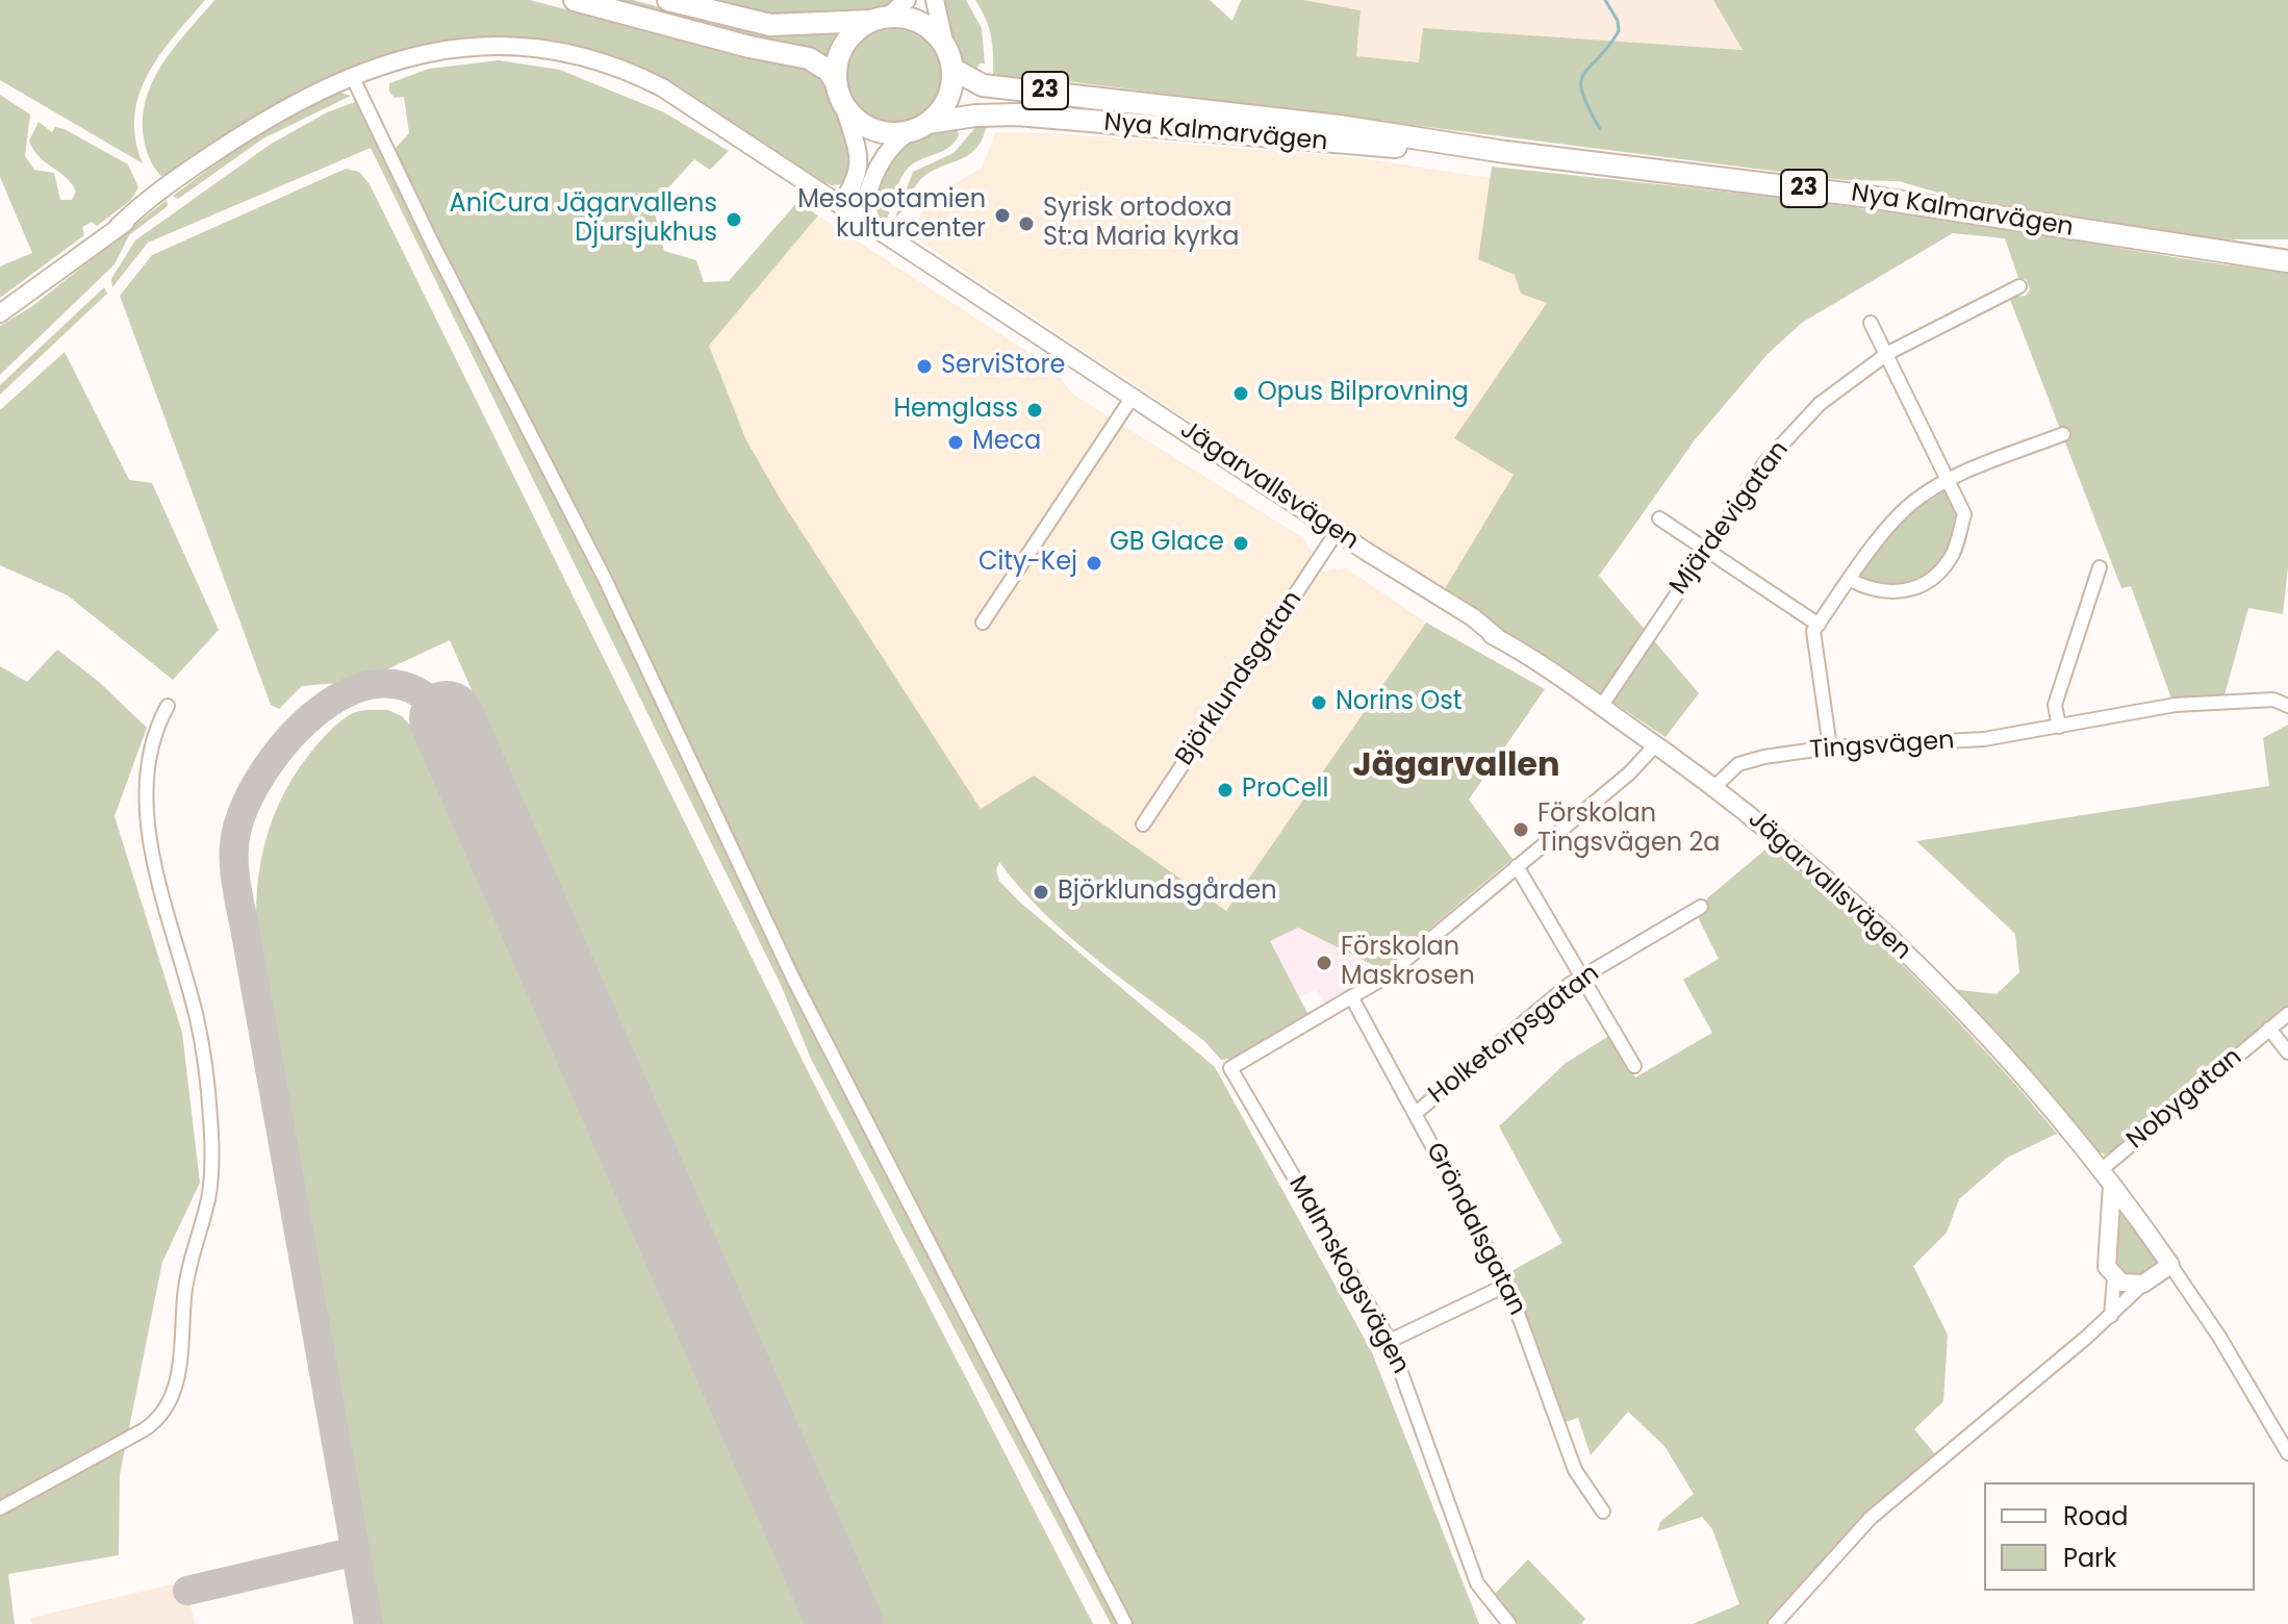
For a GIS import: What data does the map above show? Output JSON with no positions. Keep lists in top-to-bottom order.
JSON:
{
  "streets": {
    "main road": ["23", "Nya Kalmarvägen"],
    "street": [
      "Jägarvallsvägen",
      "Mjärdevigatan",
      "Björklundsgatan",
      "Tingsvägen",
      "Holketorpsgatan",
      "Nobygatan",
      "Gröndalsgatan",
      "Malmskogsvägen"
    ]
  },
  "crossings": [
    ["23", "Nya Kalmarvägen"],
    ["Jägarvallsvägen", "Mjärdevigatan"],
    ["Jägarvallsvägen", "Björklundsgatan"],
    ["Jägarvallsvägen", "Tingsvägen"],
    ["Jägarvallsvägen", "Nobygatan"],
    ["Holketorpsgatan", "Gröndalsgatan"],
    ["Gröndalsgatan", "Malmskogsvägen"]
  ],
  "districts": ["Jägarvallen"],
  "places": [
    "Mesopotamien kulturcenter",
    "AniCura Jägarvallens Djursjukhus",
    "Syrisk ortodoxa St:a Maria kyrka",
    "ServiStore",
    "Opus Bilprovning",
    "Hemglass",
    "Meca",
    "GB Glace",
    "City-Kej",
    "Norins Ost",
    "ProCell",
    "Förskolan Tingsvägen 2a",
    "Björklundsgården",
    "Förskolan Maskrosen"
  ],
  "legend": ["Road", "Park"]
}
